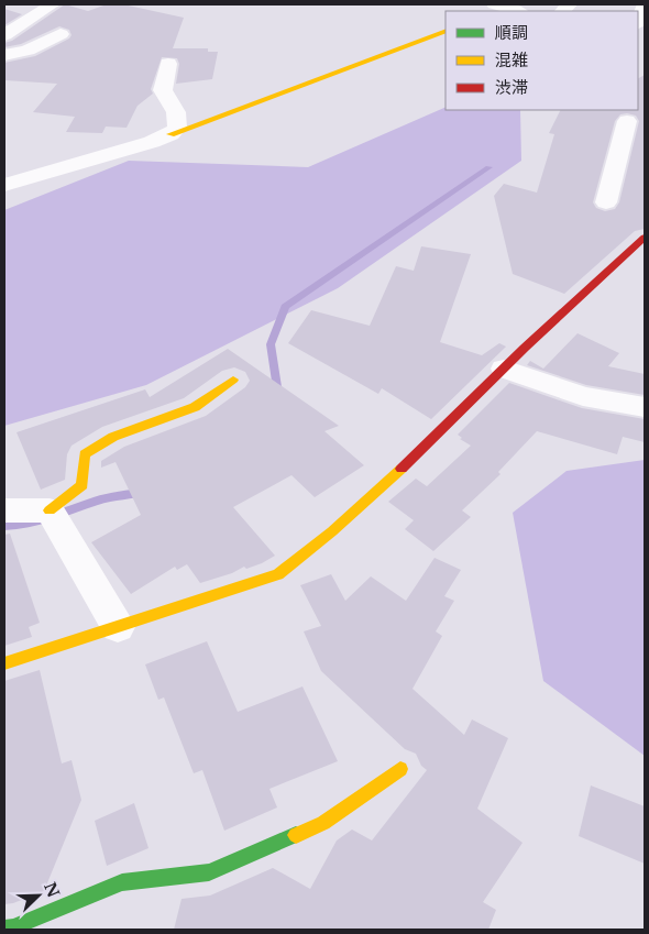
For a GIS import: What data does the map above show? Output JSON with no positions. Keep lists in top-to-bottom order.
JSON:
{
  "legend": ["順調", "混雑", "渋滞"],
  "north": "top right"
}
